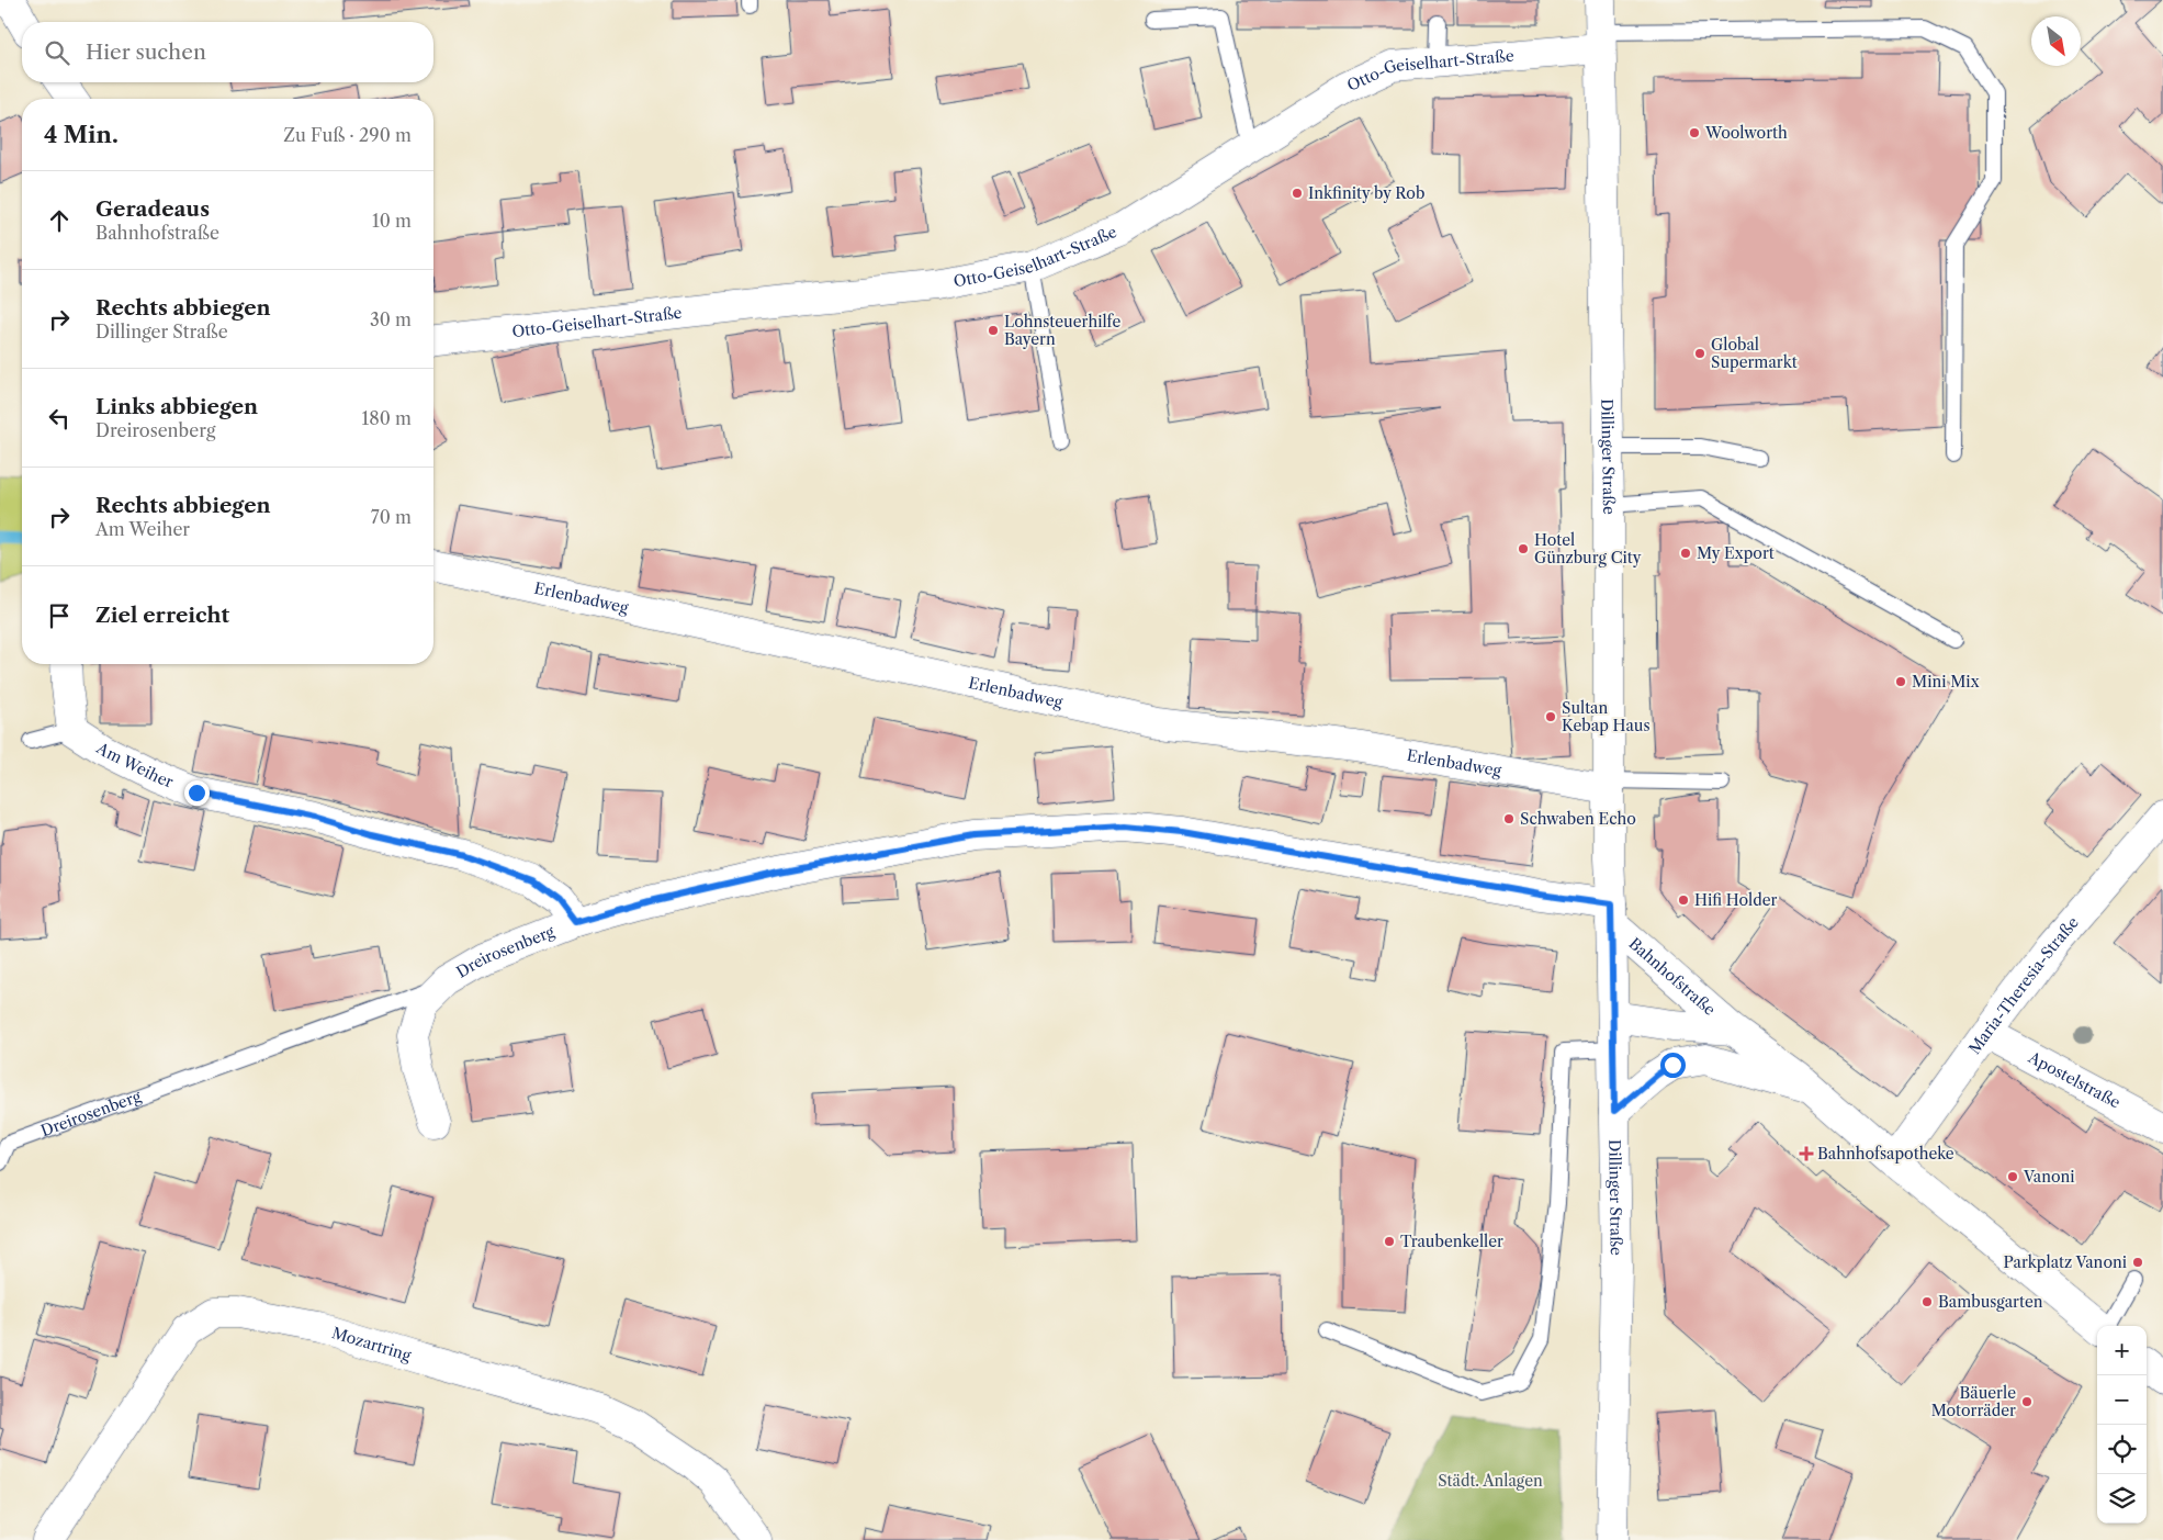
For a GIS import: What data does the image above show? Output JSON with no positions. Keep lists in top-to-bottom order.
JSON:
{
  "streets": {
    "street": [
      "Otto-Geiselhart-Straße",
      "Dillinger Straße",
      "Erlenbadweg",
      "Am Weiher",
      "Dreirosenberg",
      "Bahnhofstraße",
      "Maria-Theresia-Straße",
      "Apostelstraße",
      "Mozartring"
    ]
  },
  "crossings": [
    ["Otto-Geiselhart-Straße", "Dillinger Straße"],
    ["Dillinger Straße", "Erlenbadweg"],
    ["Dillinger Straße", "Dreirosenberg"],
    ["Dillinger Straße", "Bahnhofstraße"],
    ["Am Weiher", "Dreirosenberg"],
    ["Dreirosenberg", "Bahnhofstraße"],
    ["Bahnhofstraße", "Maria-Theresia-Straße"],
    ["Maria-Theresia-Straße", "Apostelstraße"]
  ],
  "parks": ["Städt. Anlagen"],
  "places": {
    "other": [
      "Woolworth",
      "Inkfinity by Rob",
      "Lohnsteuerhilfe Bayern",
      "Global Supermarkt",
      "Hotel Günzburg City",
      "My Export",
      "Mini Mix",
      "Sultan Kebap Haus",
      "Schwaben Echo",
      "Hifi Holder",
      "Vanoni",
      "Traubenkeller",
      "Parkplatz Vanoni",
      "Bambusgarten",
      "Bäuerle Motorräder"
    ],
    "health": ["Bahnhofsapotheke"]
  },
  "north": "bottom right",
  "page": {
    "search": "Hier suchen",
    "heading": ["4 Min.", "Zu Fuß · 290 m"],
    "list": [
      ["Geradeaus", "Bahnhofstraße", "10 m"],
      ["Rechts abbiegen", "Dillinger Straße", "30 m"],
      ["Links abbiegen", "Dreirosenberg", "180 m"],
      ["Rechts abbiegen", "Am Weiher", "70 m"],
      "Ziel erreicht"
    ],
    "map_buttons": ["+", "−"]
  }
}
